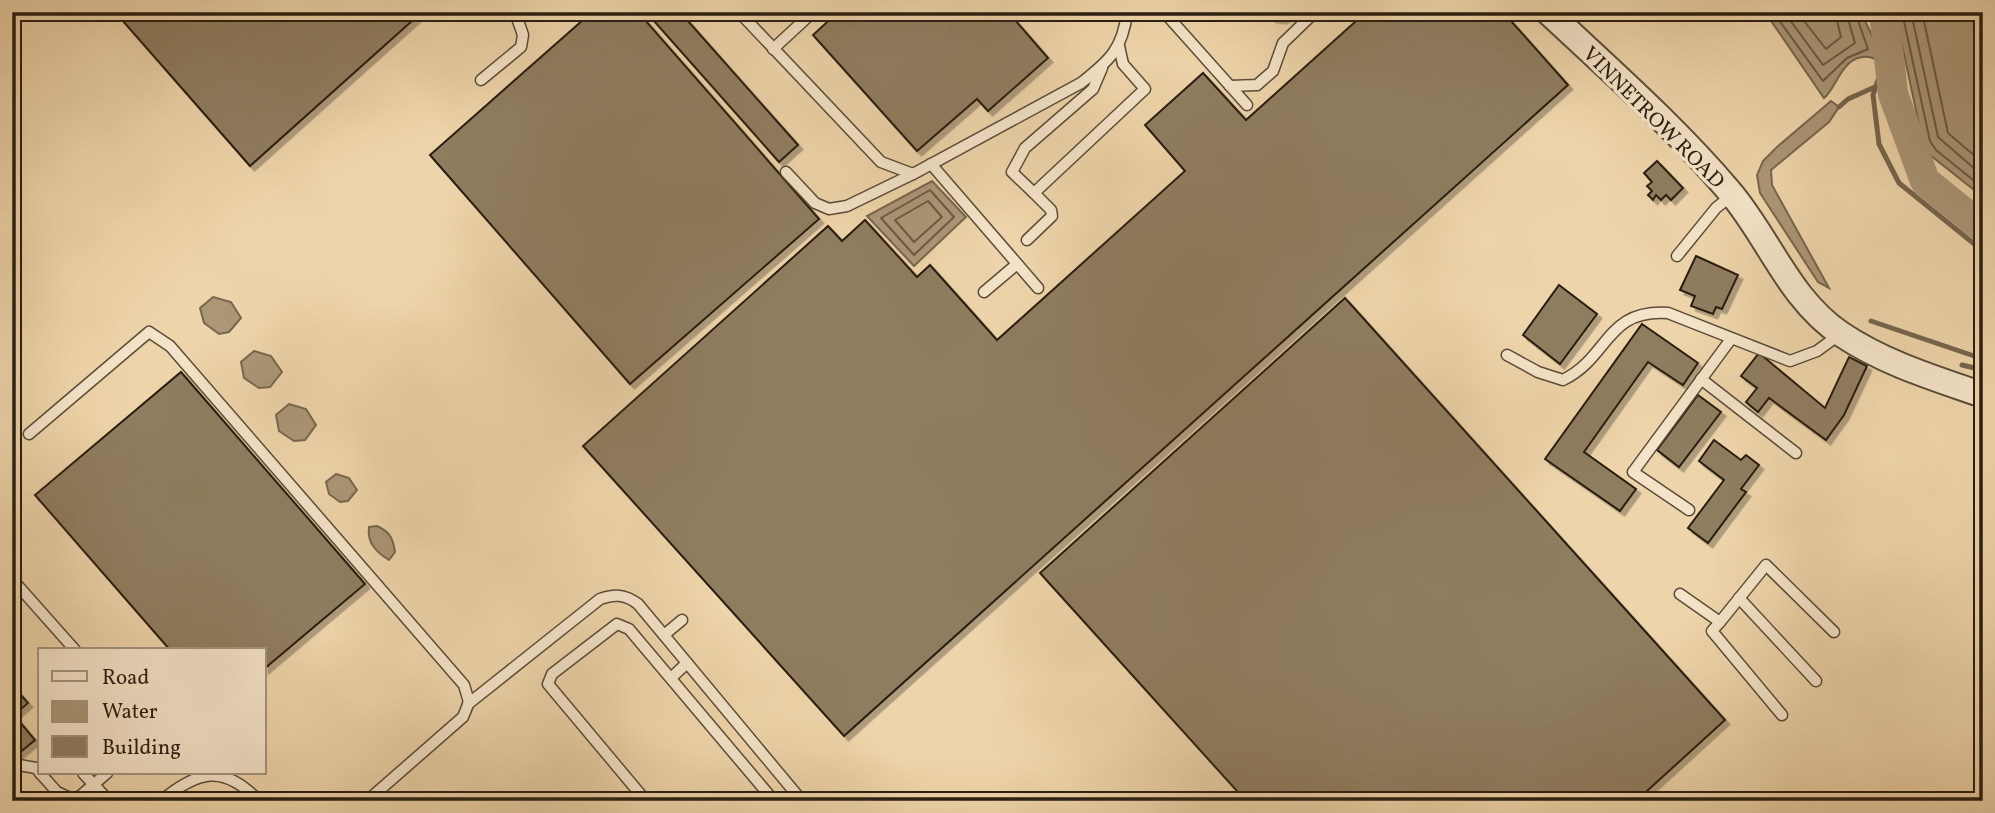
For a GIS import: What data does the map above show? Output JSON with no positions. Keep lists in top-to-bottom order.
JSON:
{
  "streets": {
    "street": ["VINNETROW ROAD"]
  },
  "legend": ["Road", "Water", "Building"]
}
